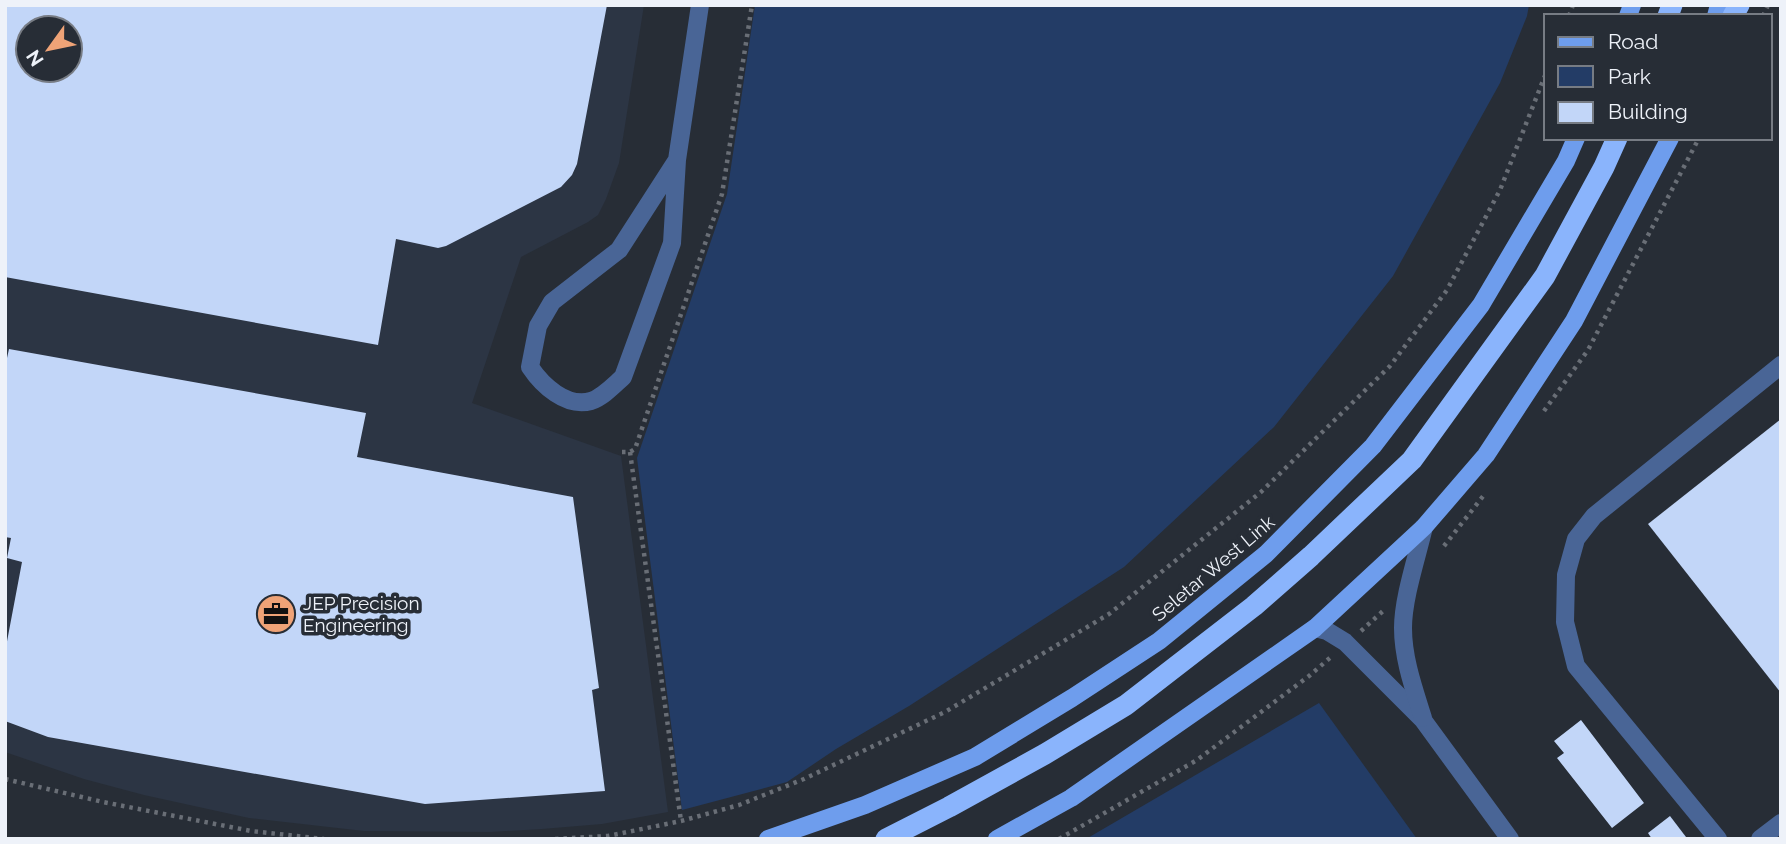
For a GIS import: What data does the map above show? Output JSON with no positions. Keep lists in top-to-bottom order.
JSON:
{
  "streets": {
    "main road": ["Seletar West Link"]
  },
  "places": {
    "office": ["JEP Precision Engineering"]
  },
  "legend": ["Road", "Park", "Building"],
  "north": "bottom left"
}
